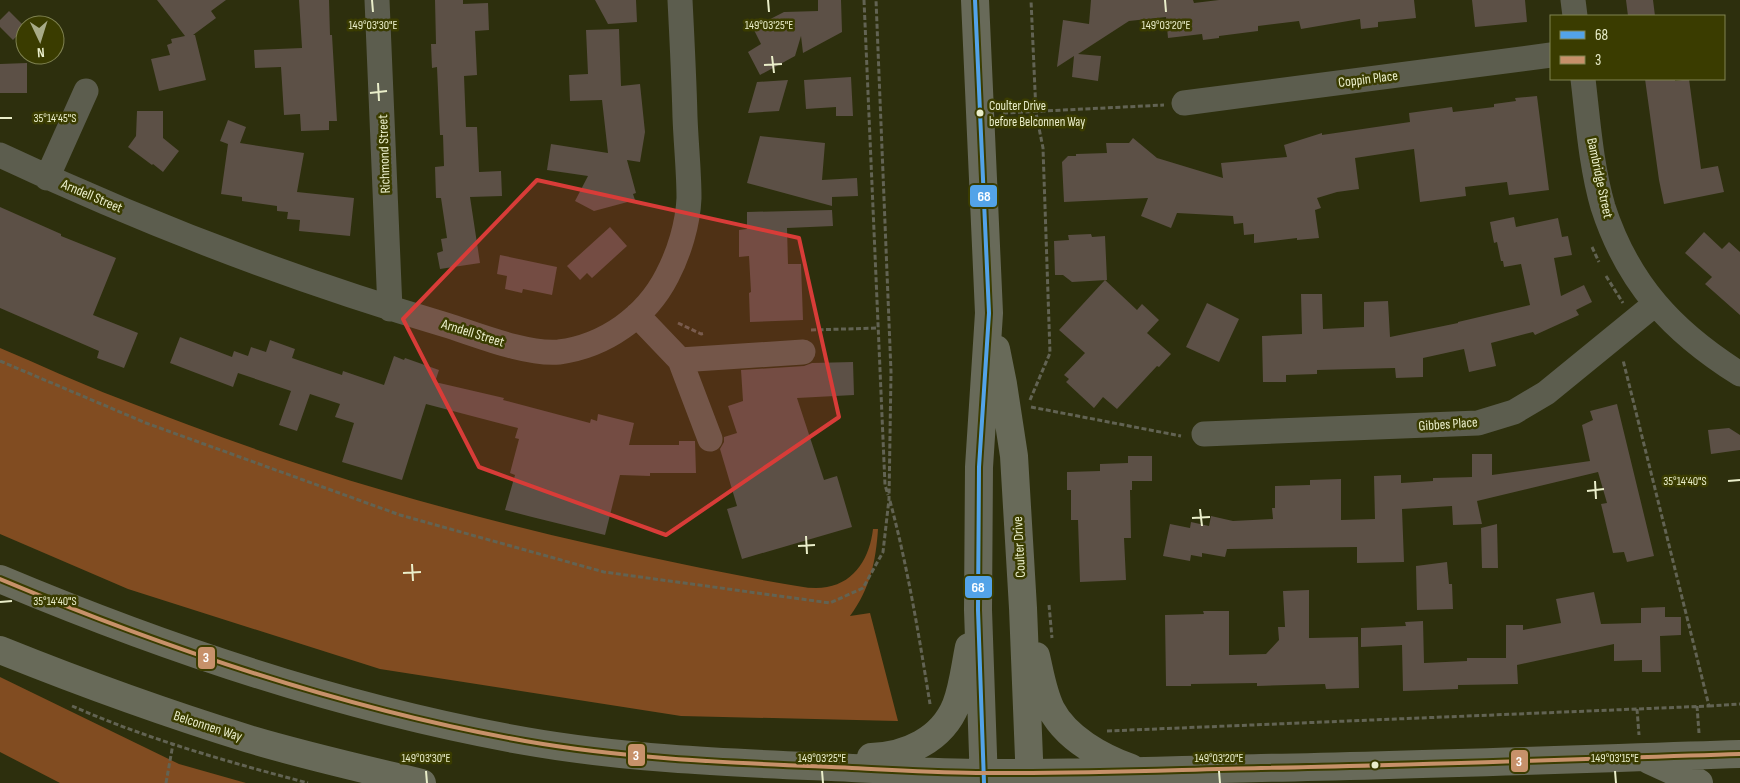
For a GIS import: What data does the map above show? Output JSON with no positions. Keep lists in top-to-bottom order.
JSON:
{
  "streets": {
    "main road": ["Coulter Drive", "Belconnen Way"],
    "street": [
      "Coppin Place",
      "Richmond Street",
      "Bambridge Street",
      "Arndell Street",
      "Gibbes Place"
    ]
  },
  "crossings": [
    ["Richmond Street", "Arndell Street"],
    ["Bambridge Street", "Gibbes Place"]
  ],
  "places": ["Coulter Drive before Belconnen Way"],
  "lines": ["transit line 68", "transit line 3"],
  "legend": ["68", "3"],
  "north": "bottom",
  "coordinates": [
    "149°03'30\"E",
    "149°03'25\"E",
    "149°03'20\"E",
    "35°14'45\"S",
    "35°14'40\"S",
    "149°03'15\"E"
  ]
}
